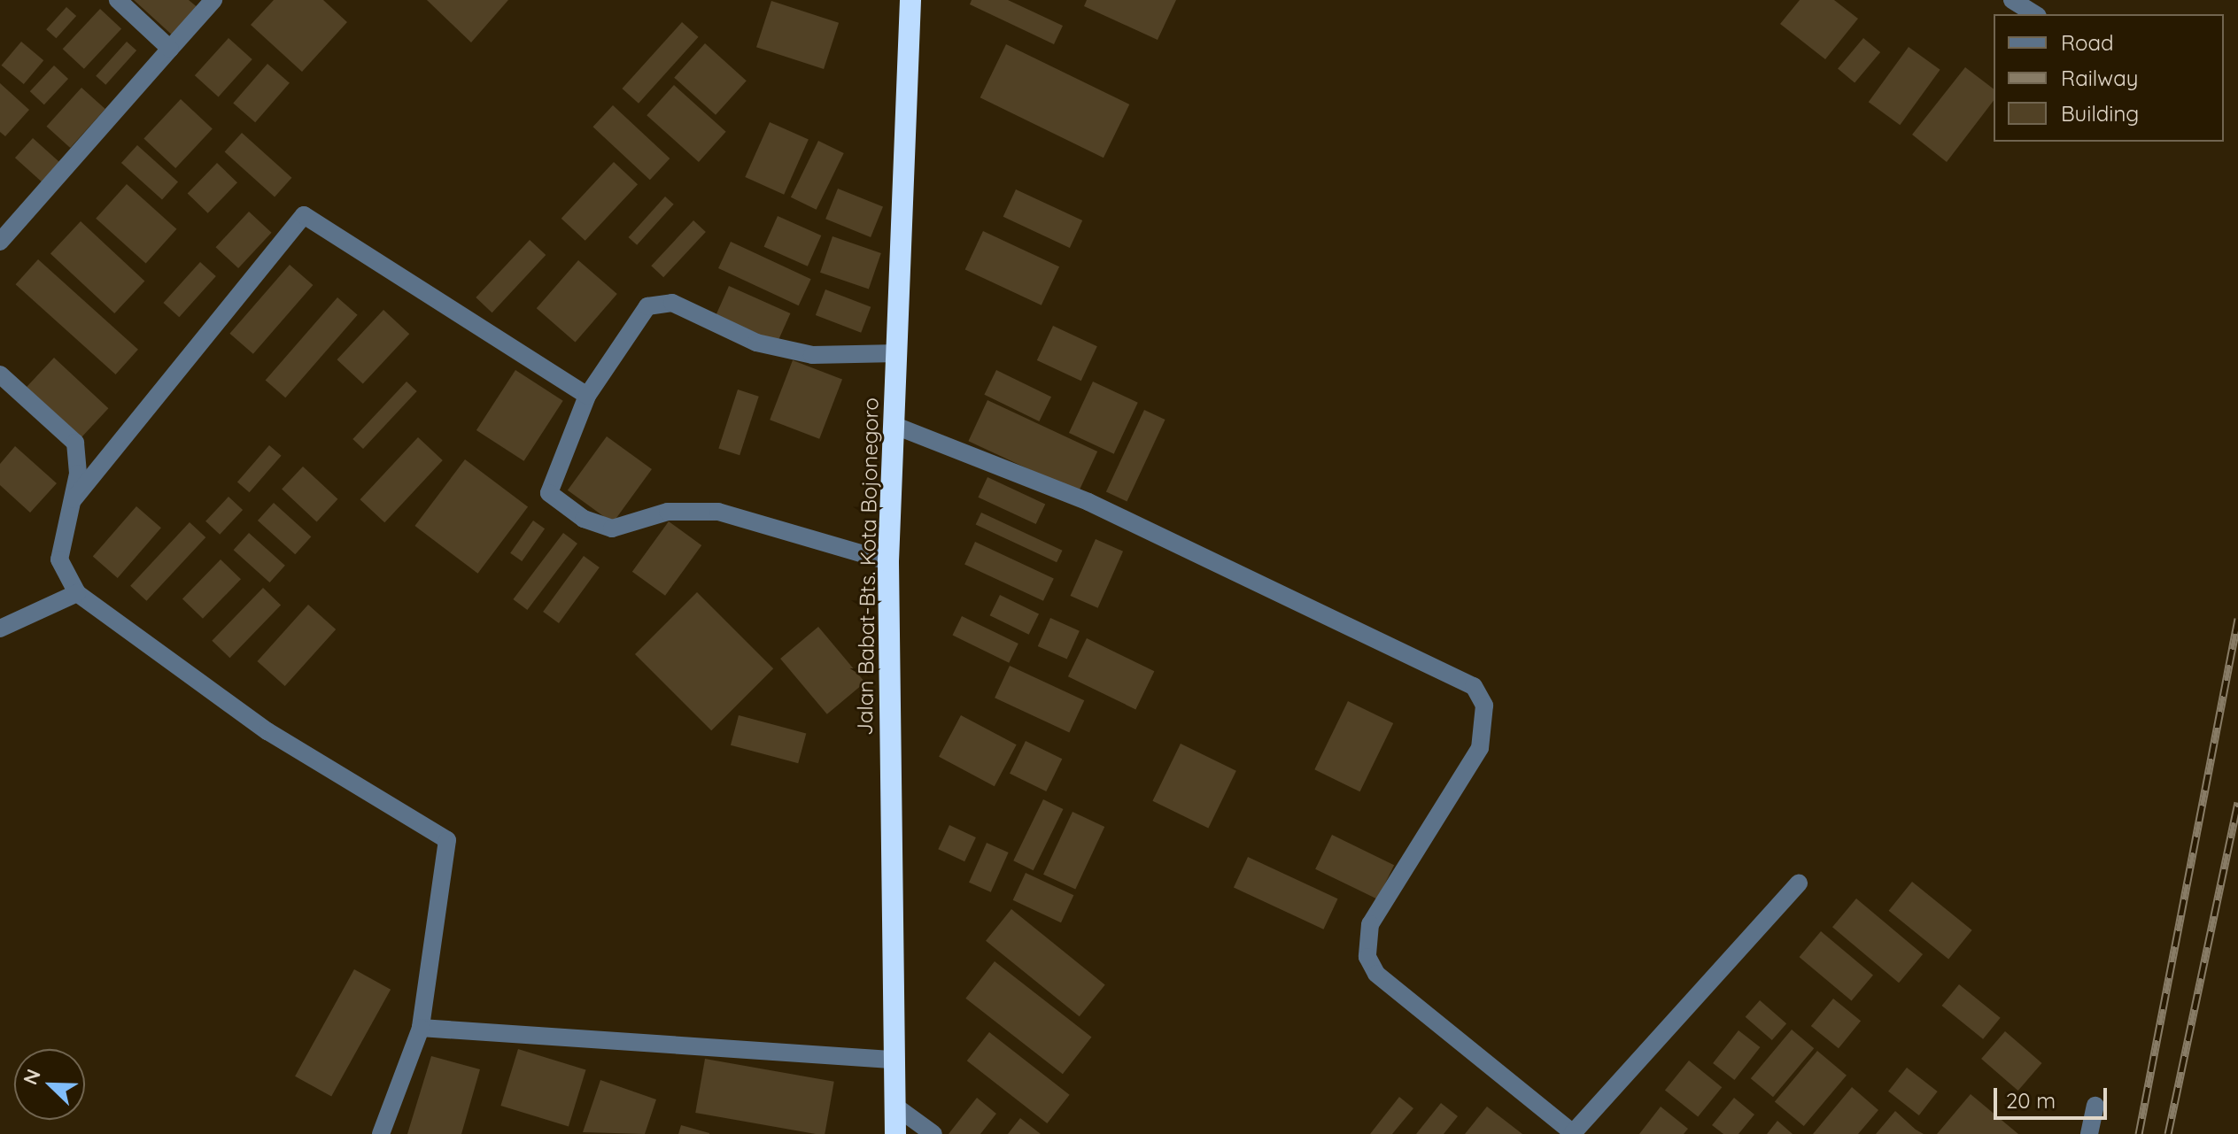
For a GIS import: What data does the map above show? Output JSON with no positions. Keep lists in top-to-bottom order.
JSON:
{
  "streets": {
    "highway": ["Jalan Babat-Bts. Kota Bojonegoro"]
  },
  "legend": ["Road", "Railway", "Building"],
  "scale_bar": "20 m",
  "north": "top left"
}
